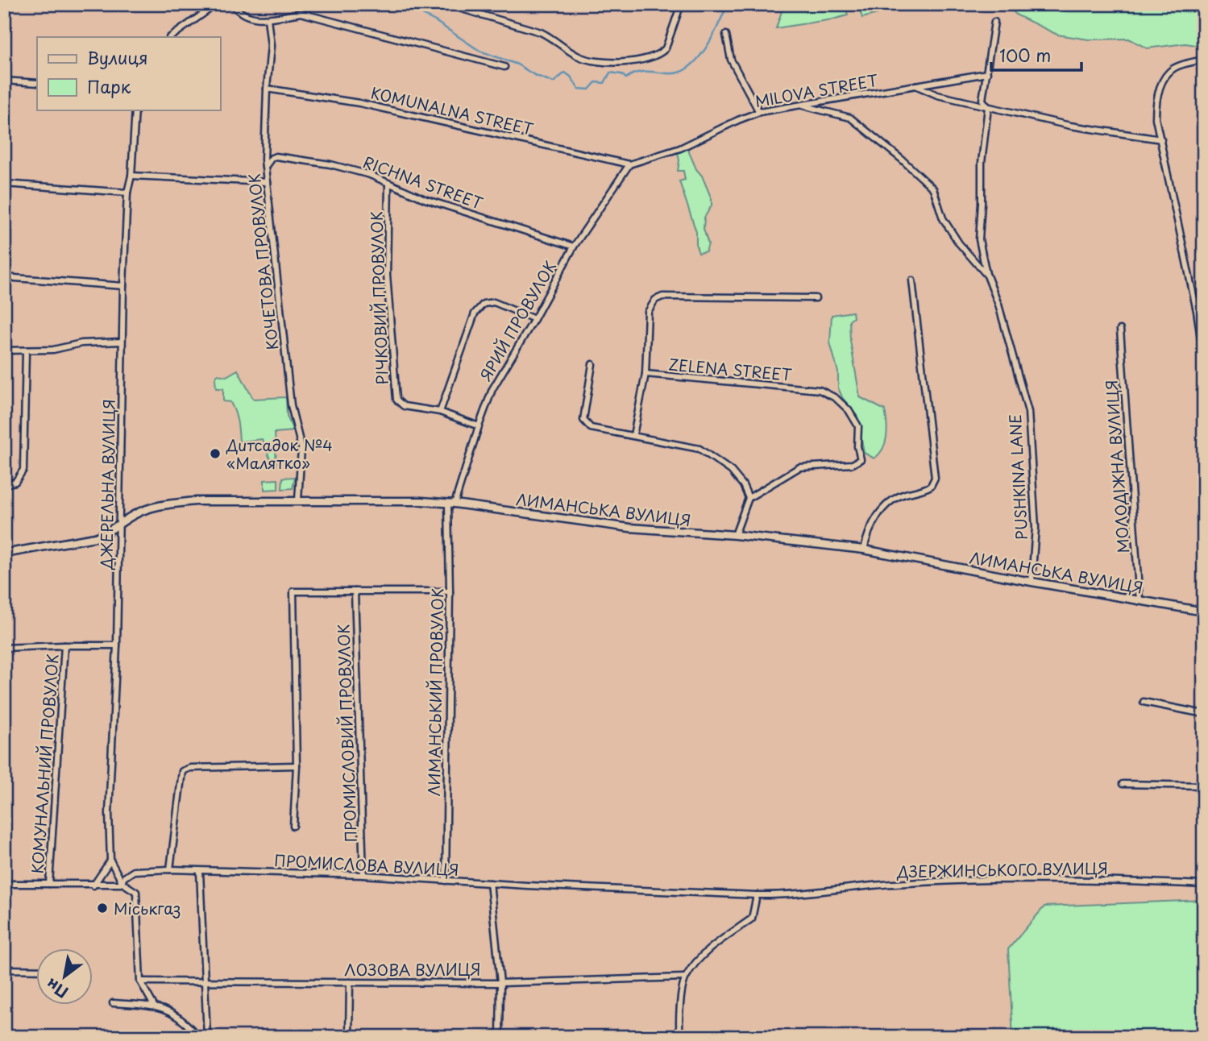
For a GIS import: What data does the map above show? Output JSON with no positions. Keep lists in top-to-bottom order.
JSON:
{
  "streets": {
    "street": [
      "MILOVA STREET",
      "KOMUNALNA STREET",
      "RICHNA STREET",
      "КОЧЕТОВА ПРОВУЛОК",
      "РІЧКОВИЙ ПРОВУЛОК",
      "ЯРИЙ ПРОВУЛОК",
      "ZELENA STREET",
      "МОЛОДІЖНА ВУЛИЦЯ",
      "PUSHKINA LANE",
      "ДЖЕРЕЛЬНА ВУЛИЦЯ",
      "ЛИМАНСЬКА ВУЛИЦЯ",
      "ЛИМАНСЬКИЙ ПРОВУЛОК",
      "ПРОМИСЛОВИЙ ПРОВУЛОК",
      "КОМУНАЛЬНИЙ ПРОВУЛОК",
      "ПРОМИСЛОВА ВУЛИЦЯ",
      "ДЗЕРЖИНСЬКОГО ВУЛИЦЯ",
      "ЛОЗОВА ВУЛИЦЯ"
    ]
  },
  "crossings": [
    ["MILOVA STREET", "KOMUNALNA STREET"],
    ["MILOVA STREET", "ЯРИЙ ПРОВУЛОК"],
    ["MILOVA STREET", "PUSHKINA LANE"],
    ["KOMUNALNA STREET", "КОЧЕТОВА ПРОВУЛОК"],
    ["KOMUNALNA STREET", "ЯРИЙ ПРОВУЛОК"],
    ["RICHNA STREET", "КОЧЕТОВА ПРОВУЛОК"],
    ["RICHNA STREET", "РІЧКОВИЙ ПРОВУЛОК"],
    ["RICHNA STREET", "ЯРИЙ ПРОВУЛОК"],
    ["КОЧЕТОВА ПРОВУЛОК", "ЛИМАНСЬКА ВУЛИЦЯ"],
    ["РІЧКОВИЙ ПРОВУЛОК", "ЯРИЙ ПРОВУЛОК"],
    ["ЯРИЙ ПРОВУЛОК", "ЛИМАНСЬКА ВУЛИЦЯ"],
    ["ЯРИЙ ПРОВУЛОК", "ЛИМАНСЬКИЙ ПРОВУЛОК"],
    ["МОЛОДІЖНА ВУЛИЦЯ", "ЛИМАНСЬКА ВУЛИЦЯ"],
    ["PUSHKINA LANE", "ЛИМАНСЬКА ВУЛИЦЯ"],
    ["ДЖЕРЕЛЬНА ВУЛИЦЯ", "ЛИМАНСЬКА ВУЛИЦЯ"],
    ["ЛИМАНСЬКА ВУЛИЦЯ", "ЛИМАНСЬКИЙ ПРОВУЛОК"],
    ["ЛИМАНСЬКИЙ ПРОВУЛОК", "ПРОМИСЛОВА ВУЛИЦЯ"],
    ["ПРОМИСЛОВИЙ ПРОВУЛОК", "ПРОМИСЛОВА ВУЛИЦЯ"],
    ["КОМУНАЛЬНИЙ ПРОВУЛОК", "ПРОМИСЛОВА ВУЛИЦЯ"],
    ["ПРОМИСЛОВА ВУЛИЦЯ", "ДЗЕРЖИНСЬКОГО ВУЛИЦЯ"]
  ],
  "places": ["Дитсадок №4 «Малятко»", "Міськгаз"],
  "legend": ["Вулиця", "Парк"],
  "scale_bar": "100 m",
  "north": "bottom left"
}
